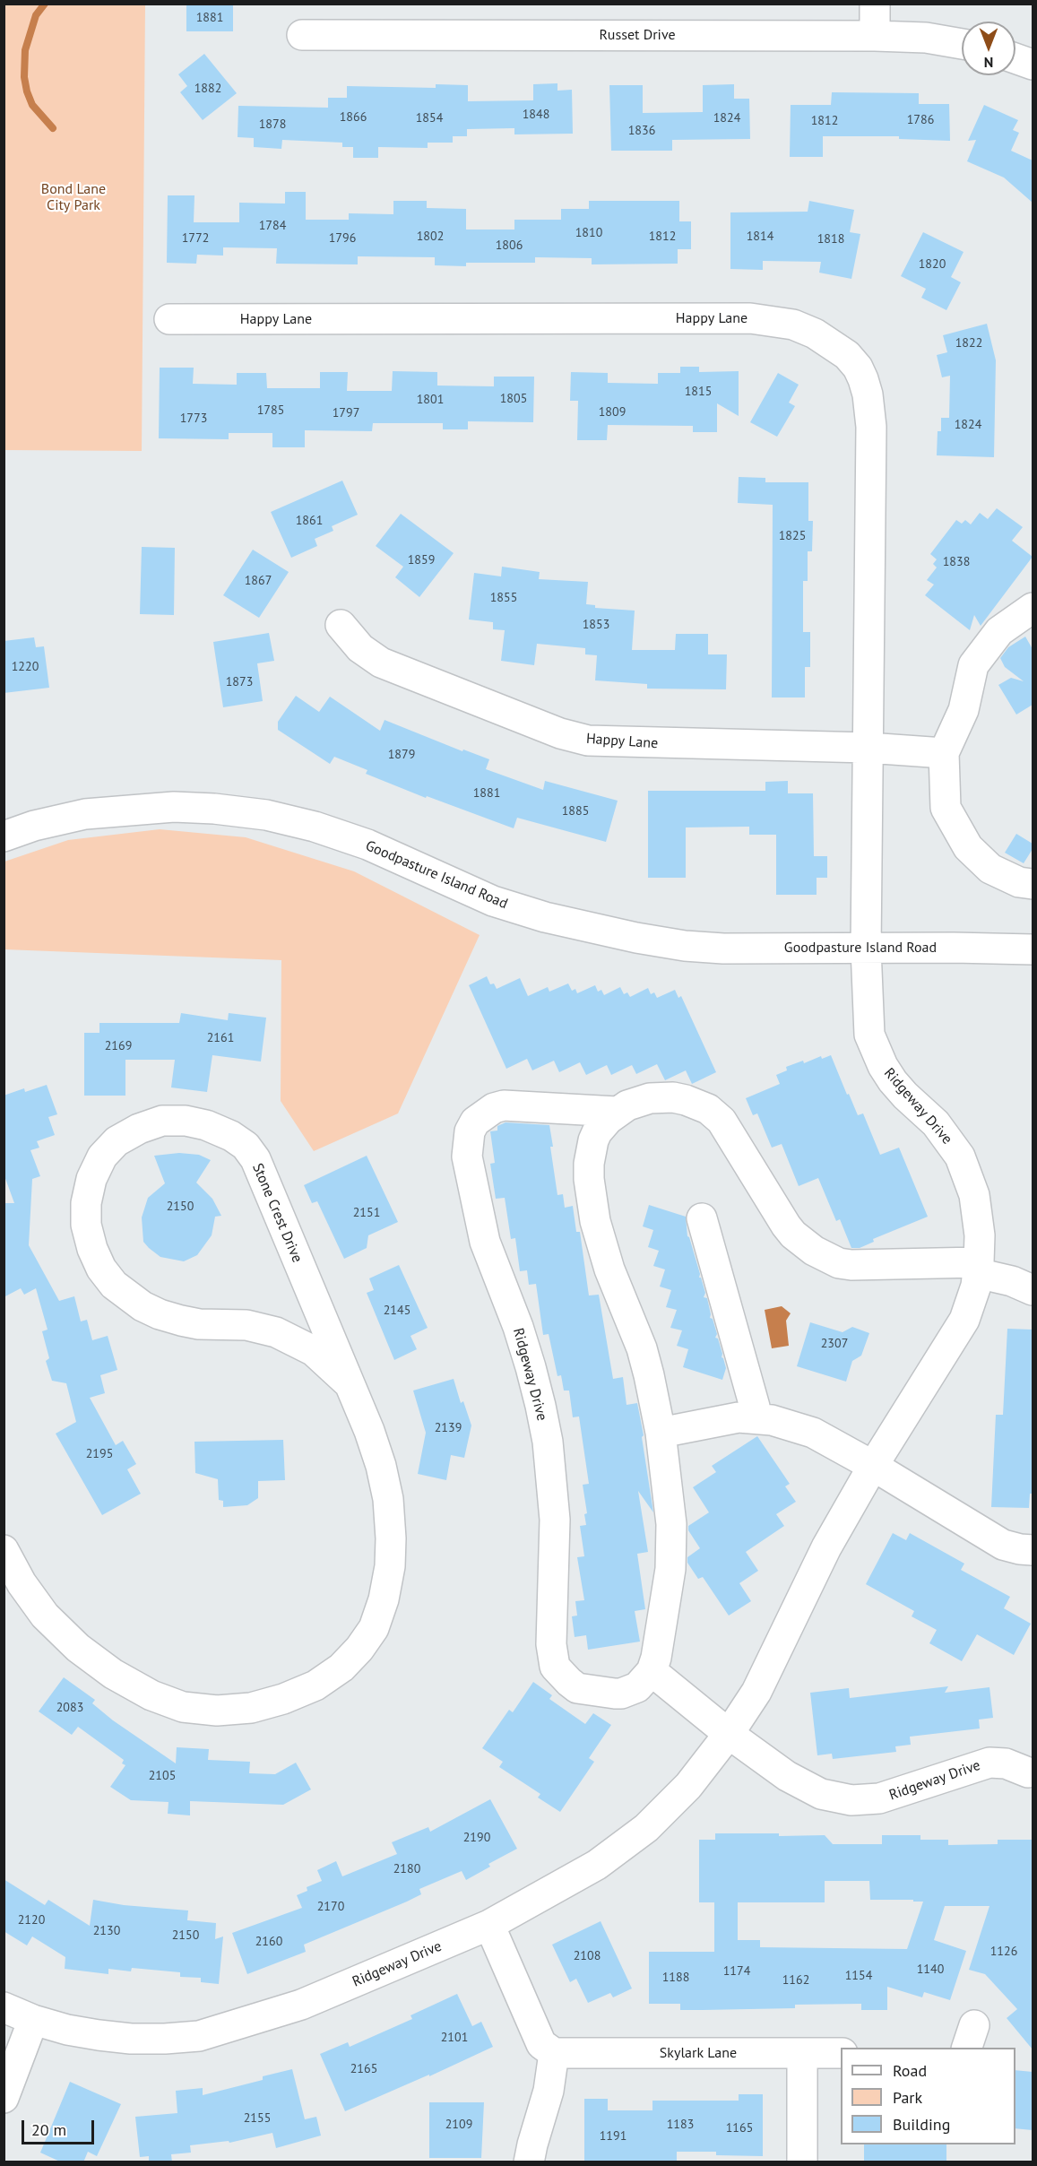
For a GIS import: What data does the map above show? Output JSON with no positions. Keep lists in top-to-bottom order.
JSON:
{
  "streets": {
    "street": [
      "Russet Drive",
      "Happy Lane",
      "Goodpasture Island Road",
      "Ridgeway Drive",
      "Stone Crest Drive",
      "Skylark Lane"
    ]
  },
  "crossings": [
    ["Happy Lane", "Goodpasture Island Road"],
    ["Happy Lane", "Ridgeway Drive"],
    ["Goodpasture Island Road", "Ridgeway Drive"]
  ],
  "parks": ["Bond Lane City Park"],
  "house_numbers": [
    "1881",
    "1882",
    "1848",
    "1866",
    "1854",
    "1824",
    "1786",
    "1812",
    "1878",
    "1836",
    "1784",
    "1810",
    "1802",
    "1812",
    "1814",
    "1772",
    "1796",
    "1818",
    "1806",
    "1820",
    "1822",
    "1815",
    "1805",
    "1801",
    "1785",
    "1809",
    "1797",
    "1773",
    "1824",
    "1861",
    "1825",
    "1859",
    "1838",
    "1867",
    "1855",
    "1853",
    "1220",
    "1873",
    "1879",
    "1881",
    "1885",
    "2161",
    "2169",
    "2150",
    "2151",
    "2145",
    "2307",
    "2139",
    "2195",
    "2083",
    "2105",
    "2190",
    "2180",
    "2170",
    "2120",
    "2130",
    "2150",
    "2160",
    "1126",
    "2108",
    "1140",
    "1174",
    "1154",
    "1188",
    "1162",
    "2101",
    "2165",
    "2155",
    "2109",
    "1183",
    "1165",
    "1191"
  ],
  "legend": ["Road", "Park", "Building"],
  "scale_bar": "20 m",
  "north": "bottom"
}
